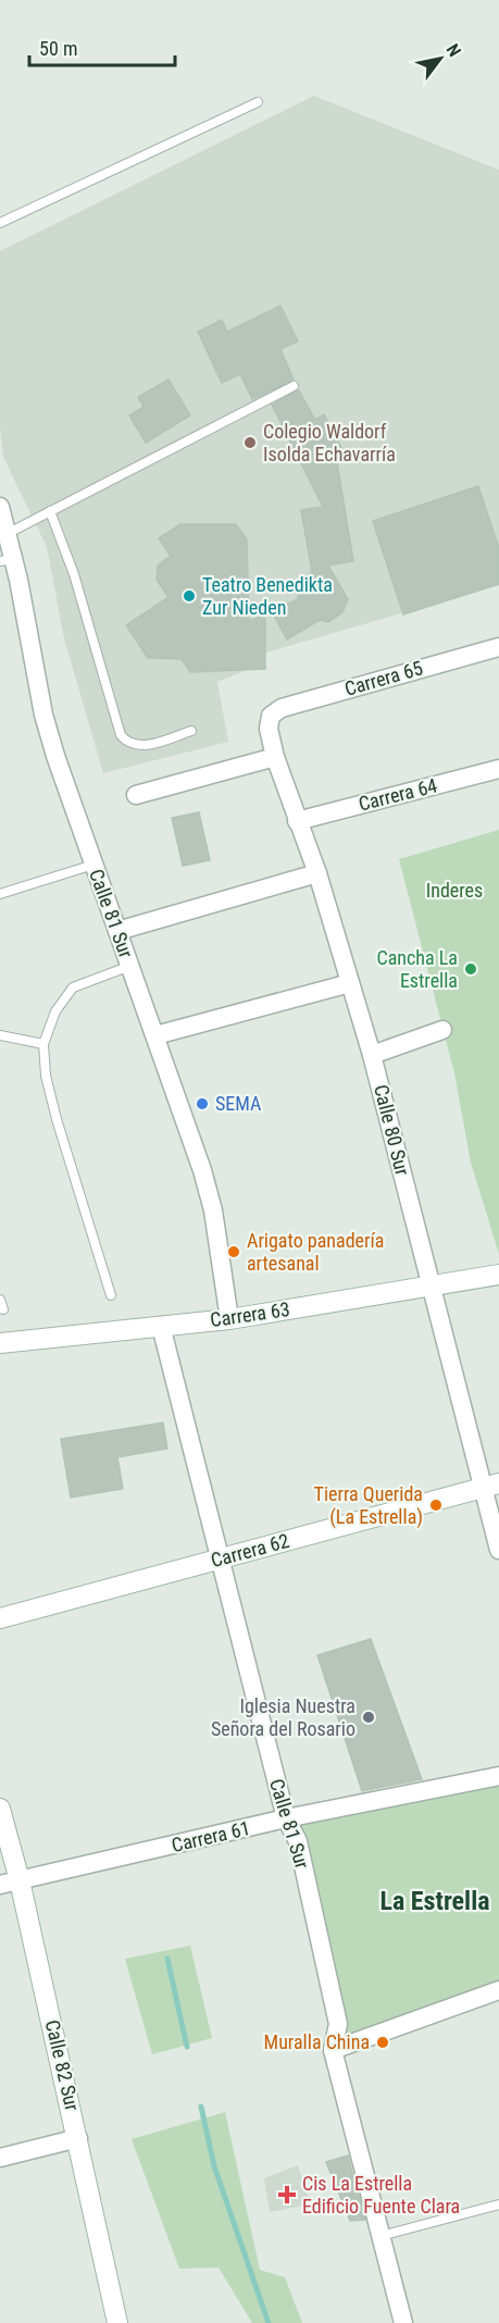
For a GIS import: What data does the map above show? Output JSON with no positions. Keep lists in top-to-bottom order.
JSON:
{
  "streets": {
    "street": [
      "Carrera 65",
      "Carrera 64",
      "Calle 81 Sur",
      "Calle 80 Sur",
      "Carrera 63",
      "Carrera 62",
      "Carrera 61",
      "Calle 82 Sur"
    ]
  },
  "crossings": [
    ["Carrera 65", "Calle 80 Sur"],
    ["Carrera 64", "Calle 80 Sur"],
    ["Calle 81 Sur", "Carrera 63"],
    ["Calle 81 Sur", "Carrera 62"],
    ["Calle 81 Sur", "Carrera 61"],
    ["Calle 80 Sur", "Carrera 63"],
    ["Calle 80 Sur", "Carrera 62"],
    ["Carrera 61", "Calle 82 Sur"]
  ],
  "districts": ["La Estrella"],
  "parks": ["Inderes"],
  "places": {
    "other": [
      "Colegio Waldorf Isolda Echavarría",
      "Teatro Benedikta Zur Nieden",
      "Cancha La Estrella",
      "SEMA",
      "Arigato panadería artesanal",
      "Tierra Querida (La Estrella)",
      "Iglesia Nuestra Señora del Rosario",
      "Muralla China"
    ],
    "health": ["Cis La Estrella Edificio Fuente Clara"]
  },
  "scale_bar": "50 m",
  "north": "top right"
}
